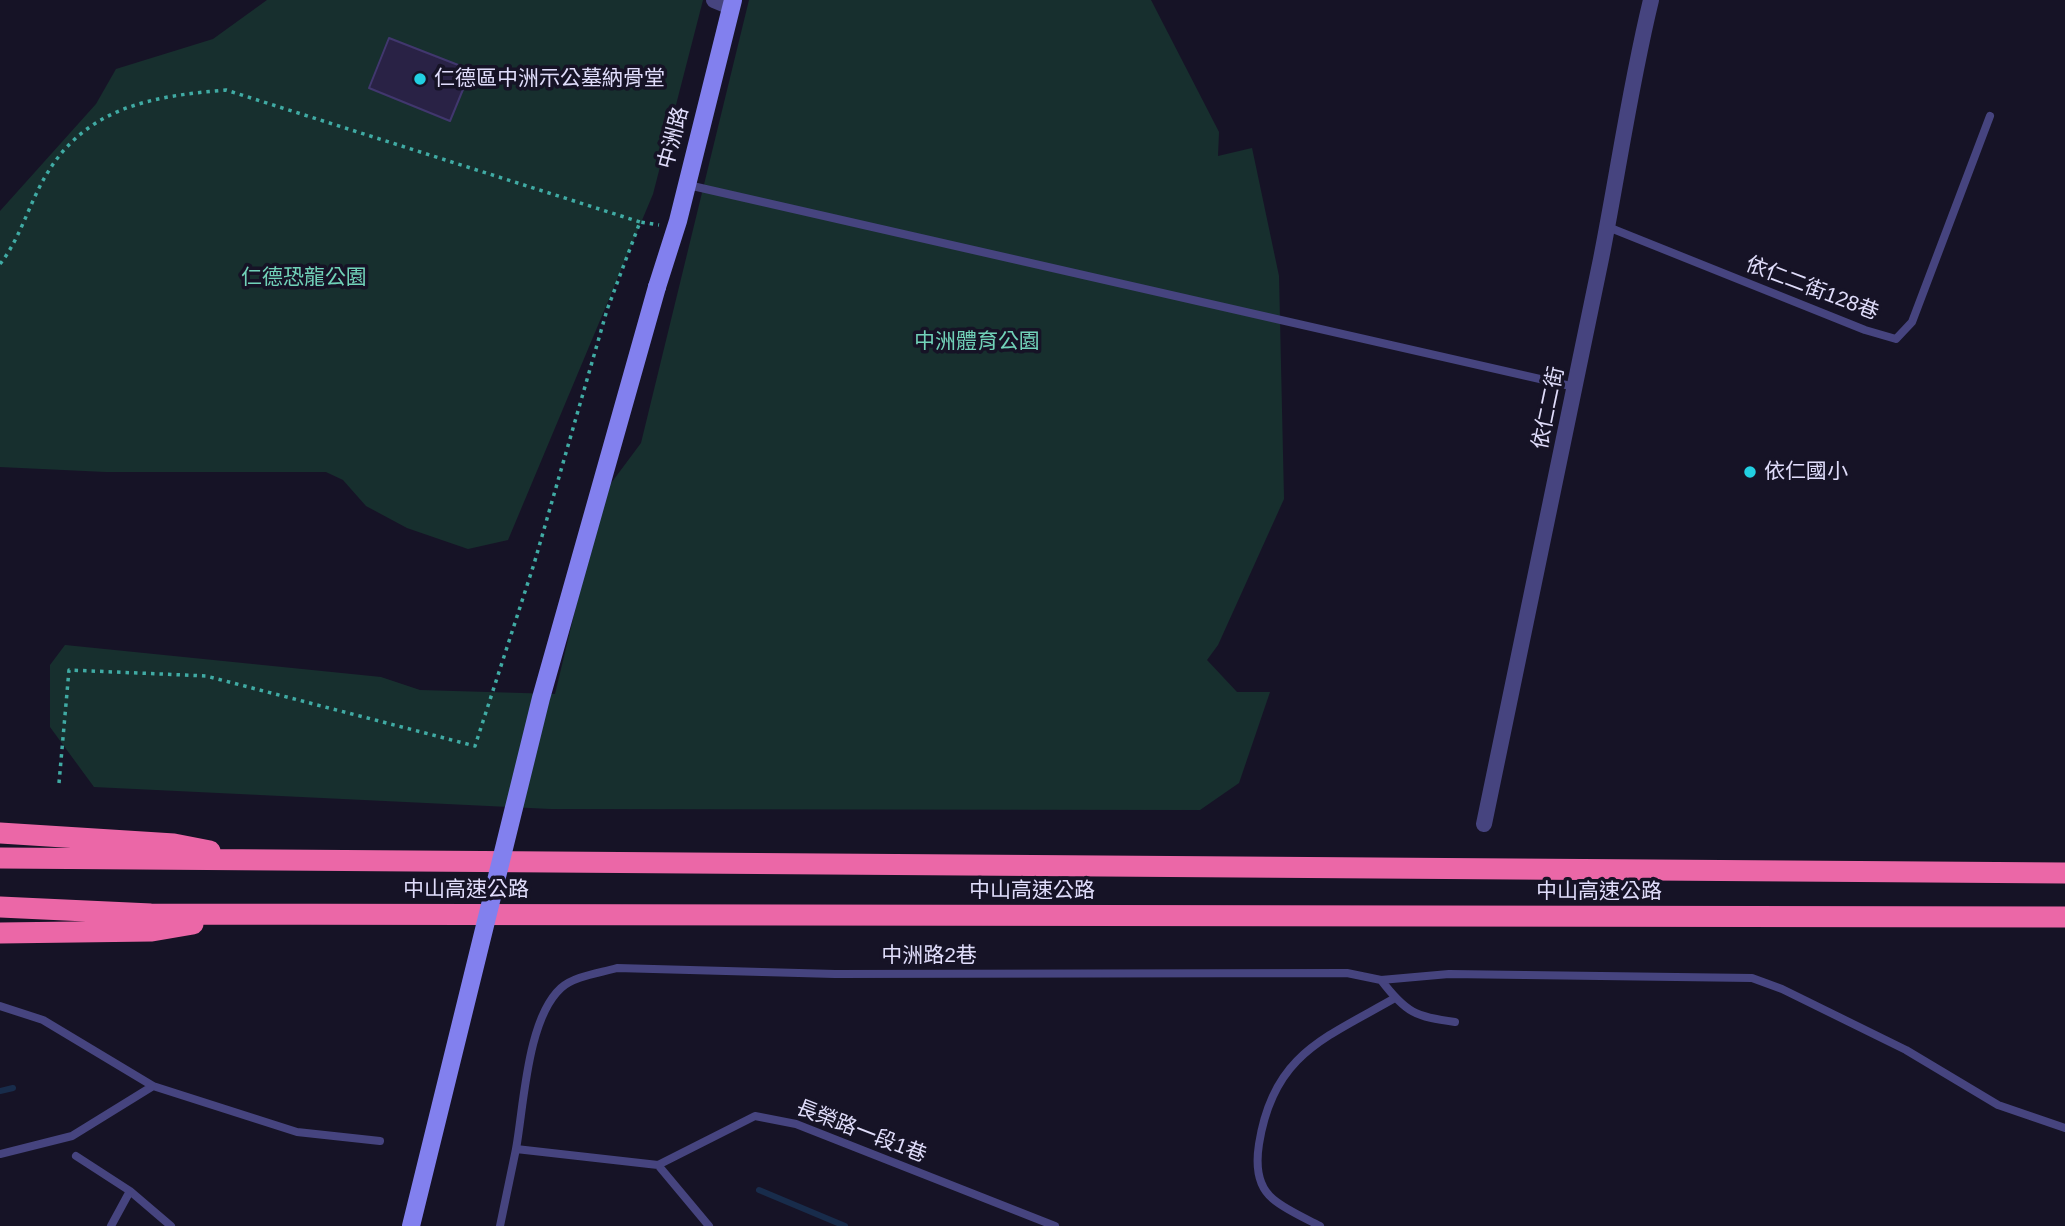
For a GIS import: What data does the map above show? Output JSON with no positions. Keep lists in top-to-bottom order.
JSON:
{
  "streets": {
    "highway": ["中山高速公路"],
    "street": ["中洲路", "依仁二街"],
    "lane": ["依仁二街128巷", "中洲路2巷", "長榮路一段1巷"]
  },
  "crossings": [
    ["依仁二街128巷", "依仁二街"]
  ],
  "parks": ["仁德恐龍公園", "中洲體育公園"],
  "places": ["仁德區中洲示公墓納骨堂", "依仁國小"]
}
